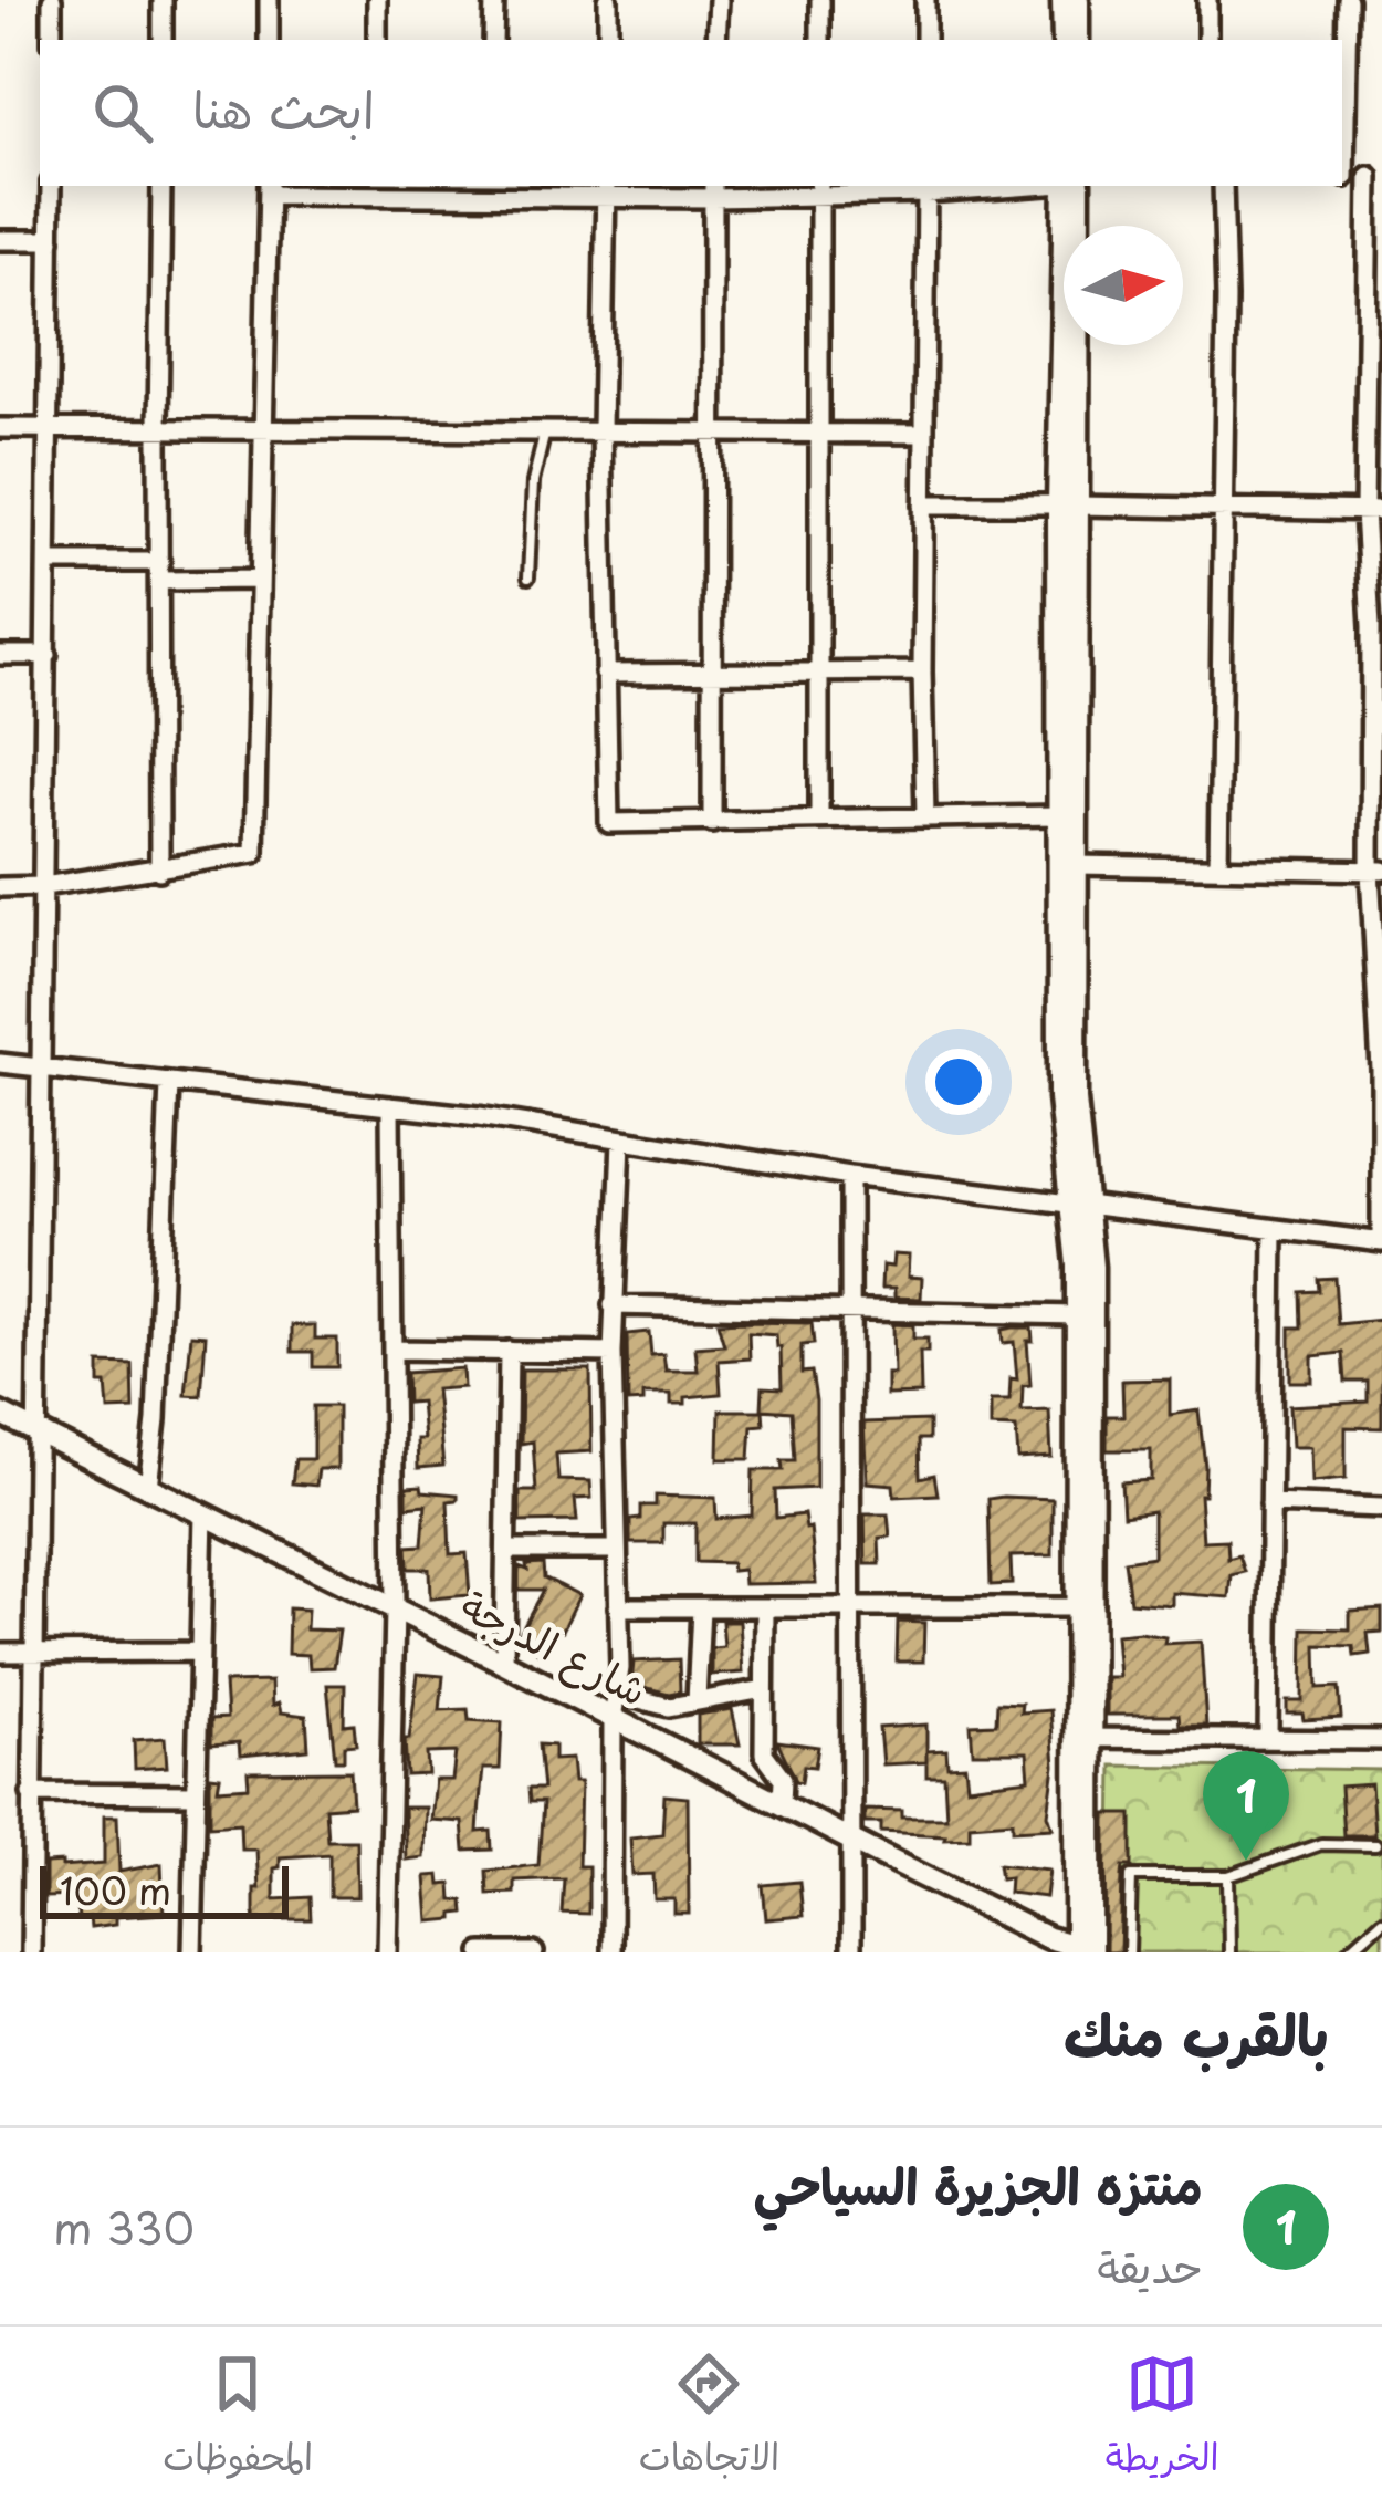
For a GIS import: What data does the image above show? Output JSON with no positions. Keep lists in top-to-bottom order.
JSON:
{
  "streets": {
    "street": ["شارع الدرجة"]
  },
  "scale_bar": "100 m",
  "north": "right",
  "page": {
    "search": "ابحث هنا",
    "pins": "1",
    "scale": "100 m",
    "heading": "بالقرب منك",
    "list": [
      {
        "mark": "1",
        "name": "منتزه الجزيرة السياحي",
        "note": "حديقة",
        "value": "330 m"
      }
    ],
    "nav": ["الخريطة", "الاتجاهات", "المحفوظات"]
  }
}
